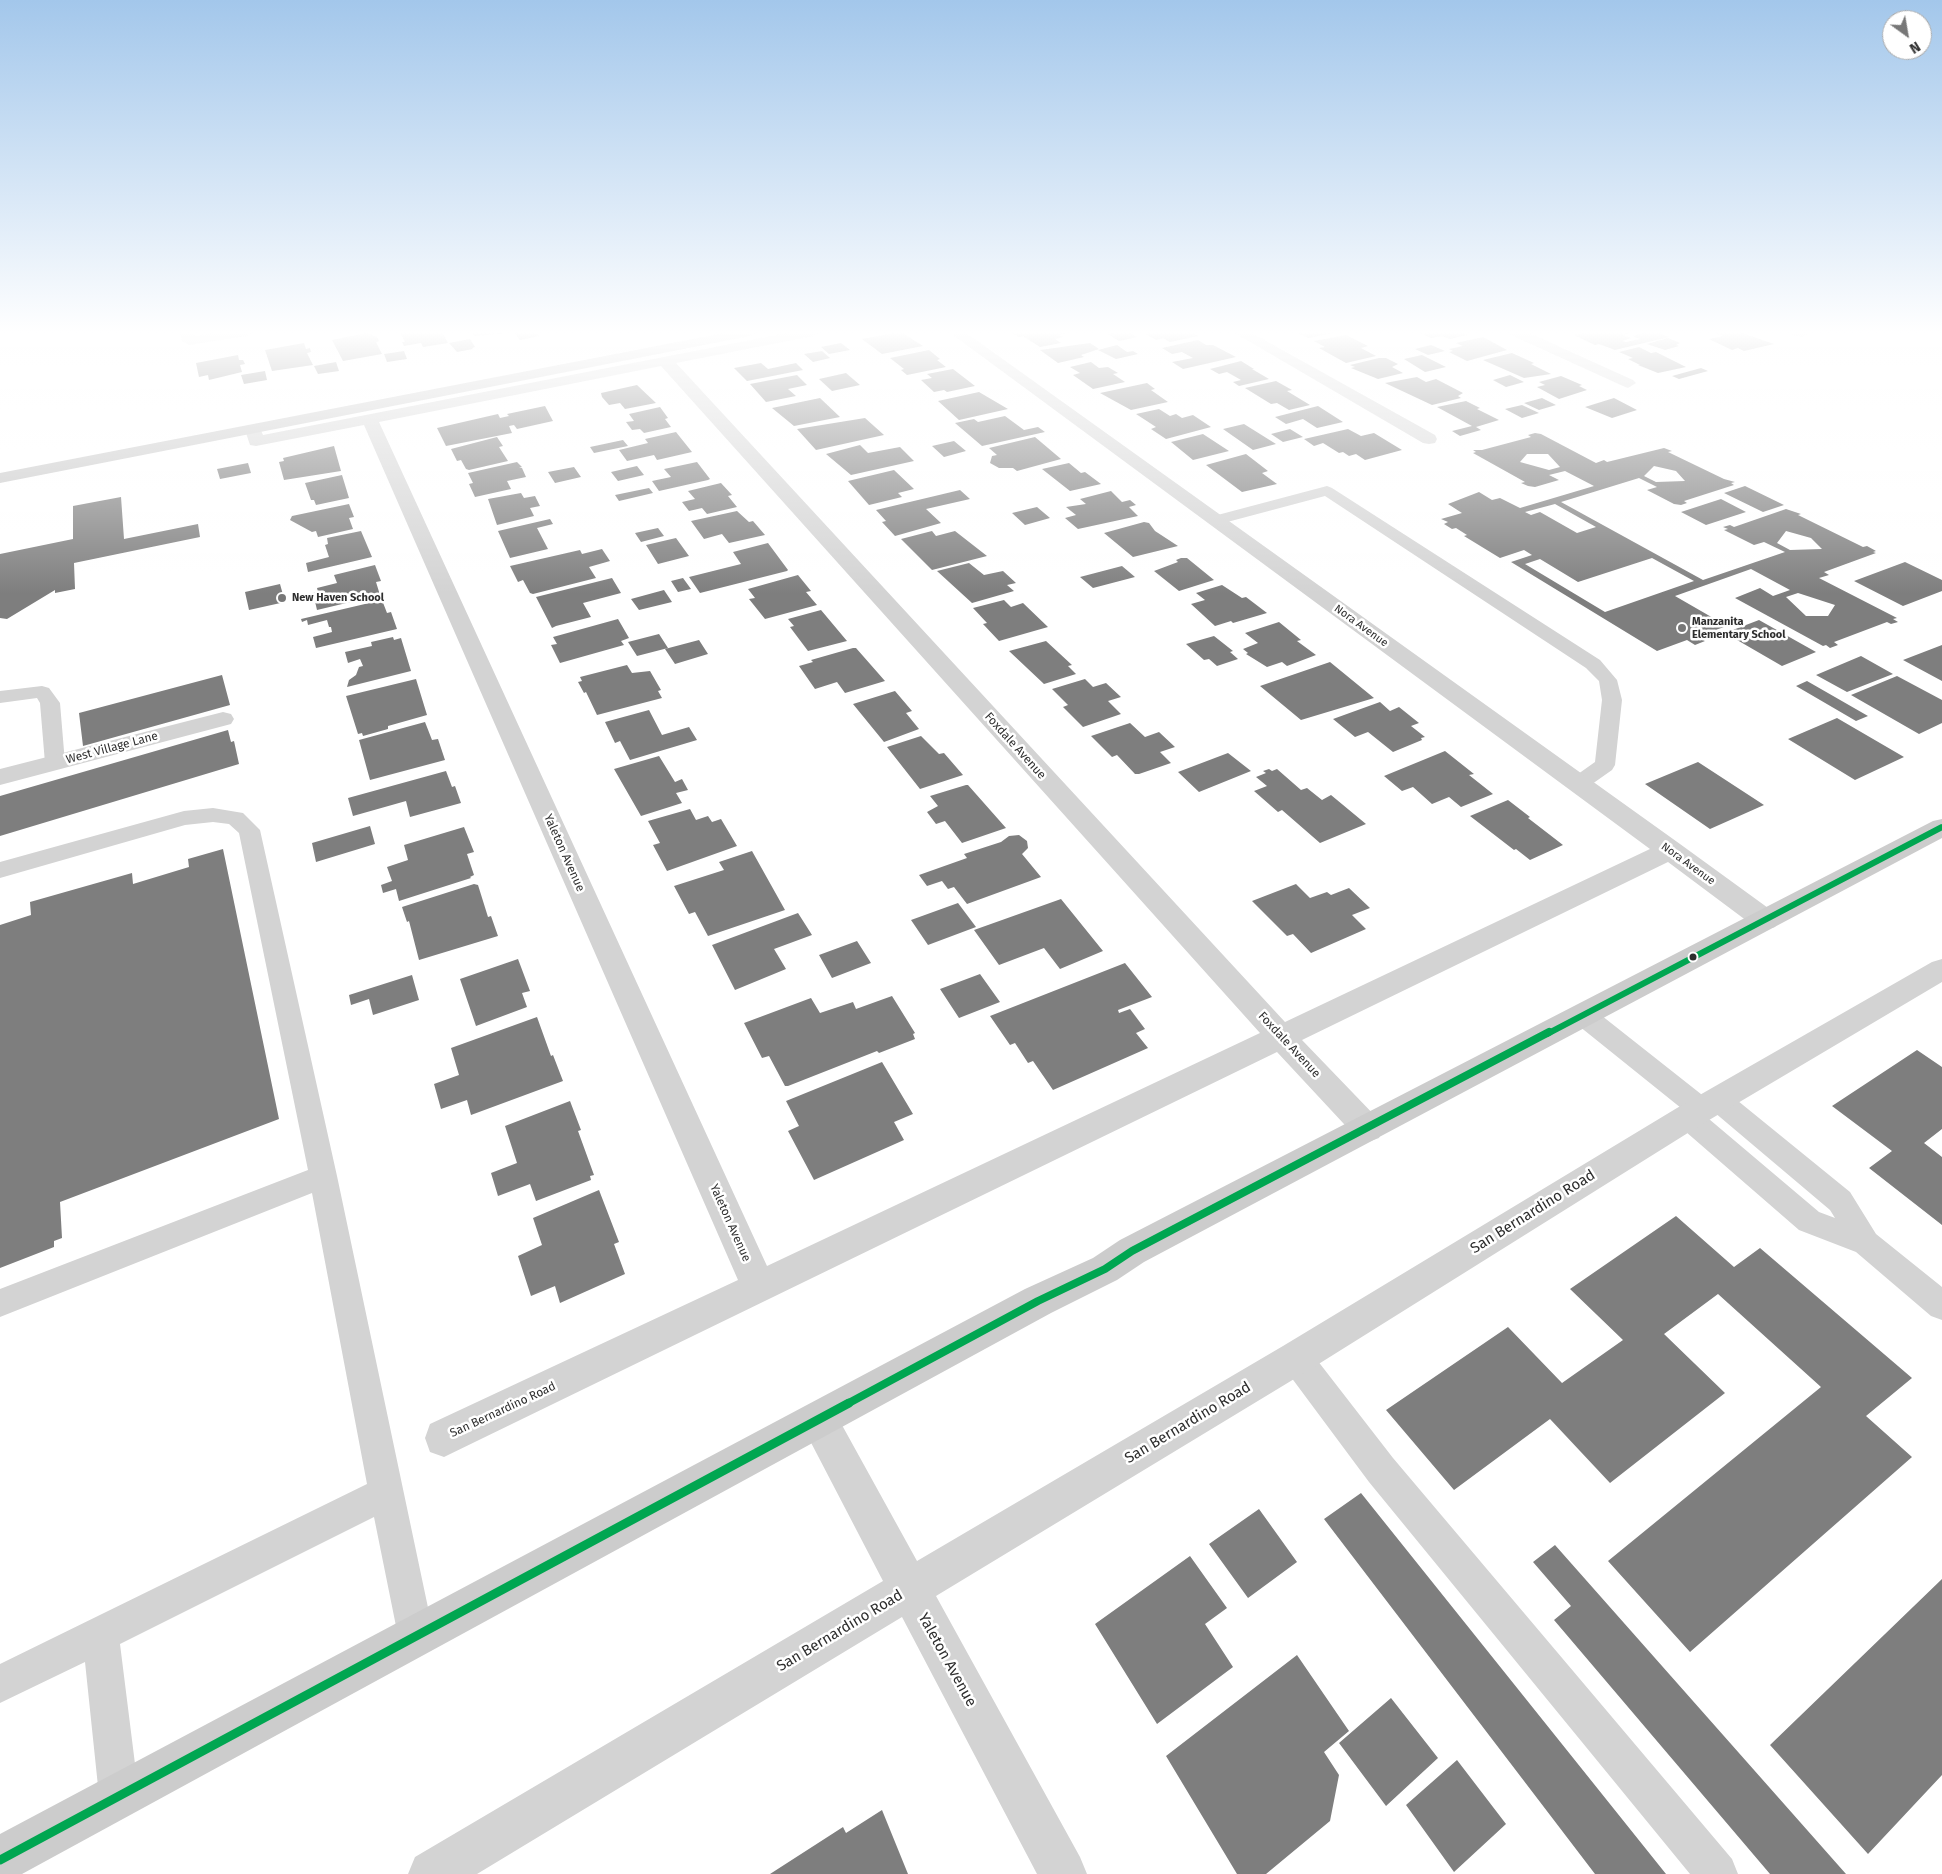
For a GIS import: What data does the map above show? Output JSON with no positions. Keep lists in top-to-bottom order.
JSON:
{
  "streets": {
    "street": [
      "Nora Avenue",
      "Foxdale Avenue",
      "West Village Lane",
      "Yaleton Avenue",
      "San Bernardino Road"
    ]
  },
  "crossings": [
    ["Nora Avenue", "San Bernardino Road"],
    ["Foxdale Avenue", "San Bernardino Road"],
    ["Yaleton Avenue", "San Bernardino Road"]
  ],
  "places": ["New Haven School", "Manzanita Elementary School"],
  "north": "bottom right"
}
